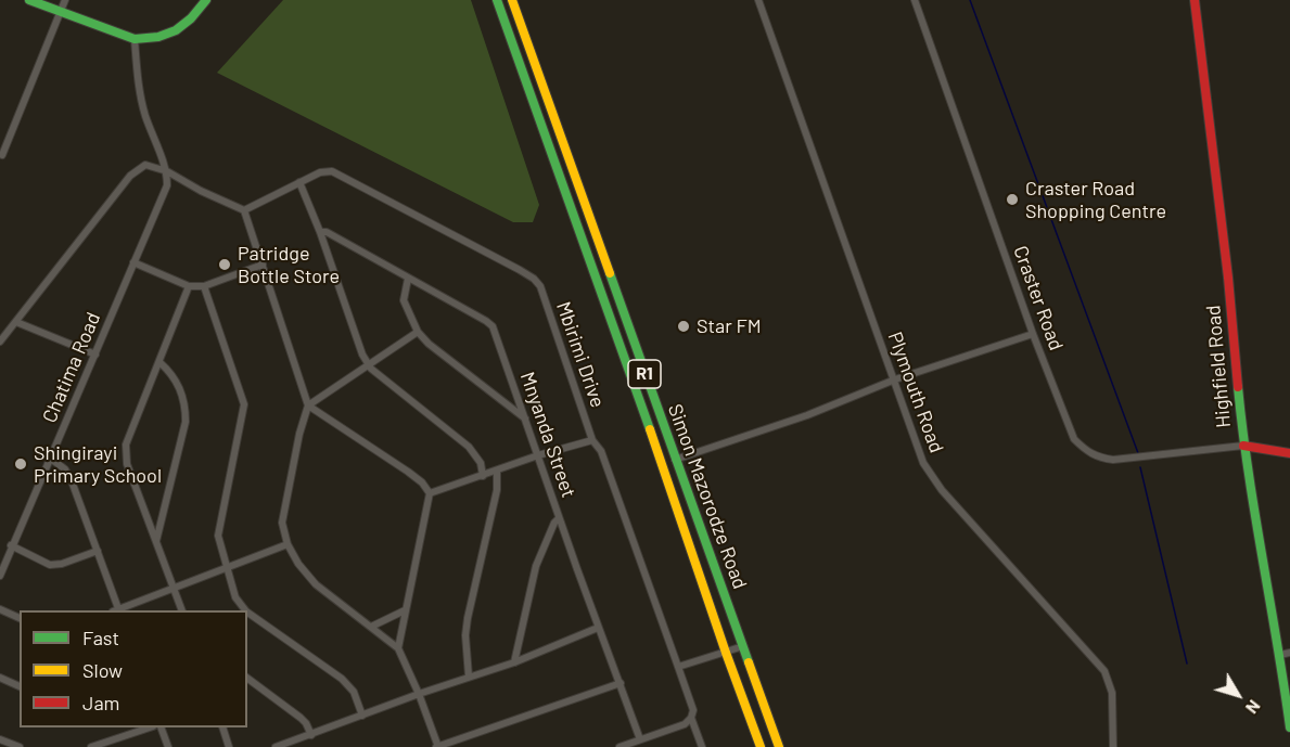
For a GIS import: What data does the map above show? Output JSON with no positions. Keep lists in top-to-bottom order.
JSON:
{
  "streets": {
    "main road": ["Highfield Road", "R1", "Simon Mazorodze Road"],
    "street": [
      "Craster Road",
      "Mbirimi Drive",
      "Chatima Road",
      "Plymouth Road",
      "Mnyanda Street"
    ]
  },
  "crossings": [
    ["Craster Road", "Highfield Road"]
  ],
  "places": [
    "Craster Road Shopping Centre",
    "Patridge Bottle Store",
    "Star FM",
    "Shingirayi Primary School"
  ],
  "legend": ["Fast", "Slow", "Jam"],
  "north": "bottom right"
}
